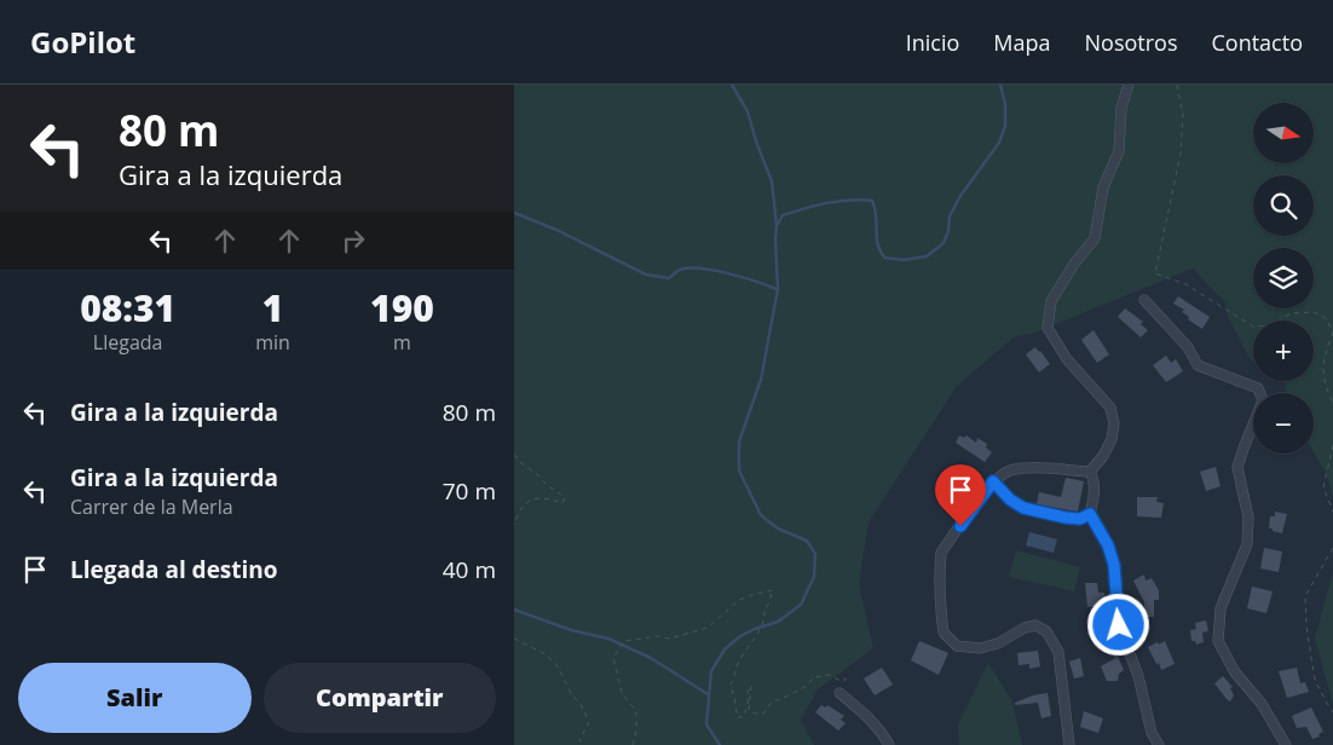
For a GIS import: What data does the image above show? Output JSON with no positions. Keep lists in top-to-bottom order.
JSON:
{
  "north": "right",
  "page": {
    "header": "GoPilot",
    "nav": [
      "Inicio",
      "Mapa",
      "Nosotros",
      "Contacto"
    ],
    "turn": ["80 m", "Gira a la izquierda"],
    "map_buttons": ["+", "−"],
    "eta": [
      "08:31",
      "Llegada",
      "1",
      "min",
      "190",
      "m"
    ],
    "list": [
      {
        "name": "Gira a la izquierda",
        "value": "80 m"
      },
      {
        "name": "Gira a la izquierda",
        "note": "Carrer de la Merla",
        "value": "70 m"
      },
      {
        "name": "Llegada al destino",
        "value": "40 m"
      }
    ],
    "buttons": ["Salir", "Compartir"]
  }
}
